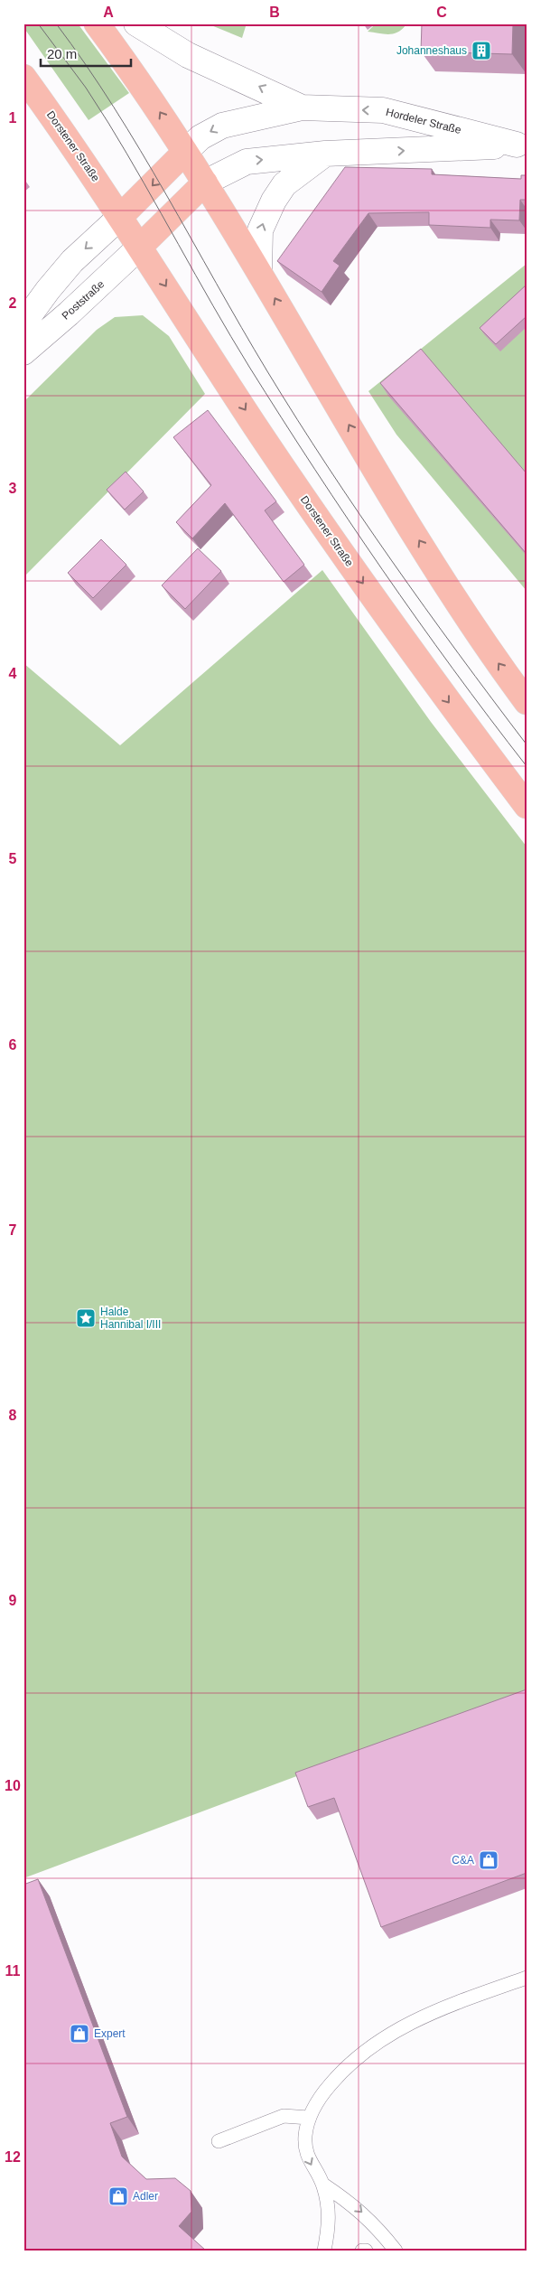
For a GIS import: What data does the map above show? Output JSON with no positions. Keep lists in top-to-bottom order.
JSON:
{
  "streets": {
    "main road": ["Dorstener Straße"],
    "street": ["Hordeler Straße", "Poststraße"]
  },
  "crossings": [
    ["Dorstener Straße", "Poststraße"]
  ],
  "places": {
    "building": ["Johanneshaus"],
    "place": ["Halde Hannibal I/III"],
    "shop": ["C&A", "Expert", "Adler"]
  },
  "scale_bar": "20 m",
  "grid": {
    "columns": ["A", "B", "C"],
    "rows": [
      "1",
      "2",
      "3",
      "4",
      "5",
      "6",
      "7",
      "8",
      "9",
      "10",
      "11",
      "12"
    ]
  }
}
